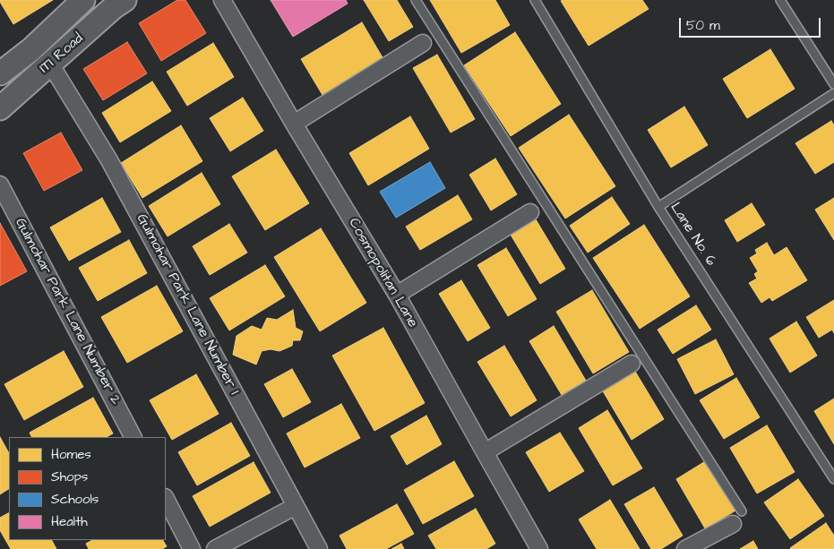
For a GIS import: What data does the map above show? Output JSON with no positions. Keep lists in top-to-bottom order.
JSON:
{
  "streets": {
    "main road": ["ITI Road"],
    "street": ["Cosmopolitan Lane", "Gulmohar Park Lane Number 1", "Gulmohar Park Lane Number 2"],
    "lane": ["Lane No. 6"]
  },
  "crossings": [
    ["ITI Road", "Gulmohar Park Lane Number 1"]
  ],
  "legend": [
    "Homes",
    "Shops",
    "Schools",
    "Health"
  ],
  "scale_bar": "50 m"
}
